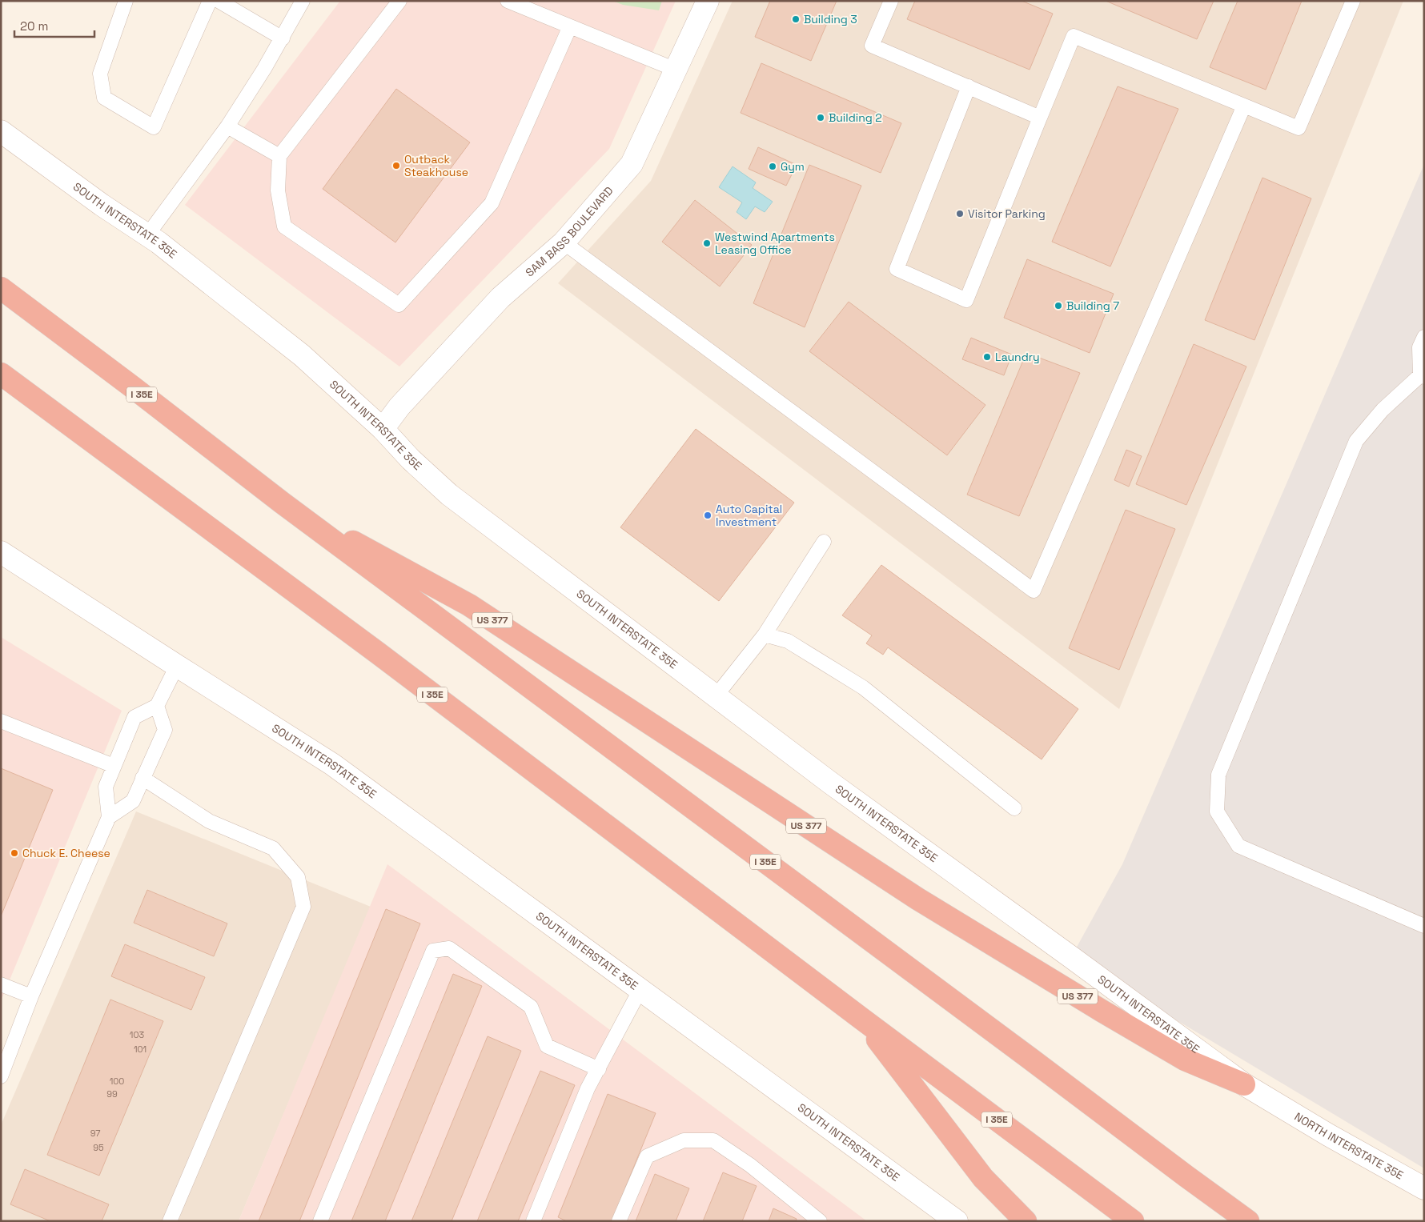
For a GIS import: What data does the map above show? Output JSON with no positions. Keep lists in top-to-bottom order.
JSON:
{
  "streets": {
    "highway": ["I 35E", "US 377"],
    "main road": ["SOUTH INTERSTATE 35E", "SAM BASS BOULEVARD", "NORTH INTERSTATE 35E"]
  },
  "crossings": [
    ["SOUTH INTERSTATE 35E", "SAM BASS BOULEVARD"],
    ["SOUTH INTERSTATE 35E", "US 377"],
    ["SOUTH INTERSTATE 35E", "NORTH INTERSTATE 35E"],
    ["I 35E", "US 377"]
  ],
  "places": [
    "Building 3",
    "Building 2",
    "Outback Steakhouse",
    "Gym",
    "Visitor Parking",
    "Westwind Apartments Leasing Office",
    "Building 7",
    "Laundry",
    "Auto Capital Investment",
    "Chuck E. Cheese"
  ],
  "house_numbers": [
    "103",
    "101",
    "100",
    "99",
    "97",
    "95"
  ],
  "scale_bar": "20 m"
}
